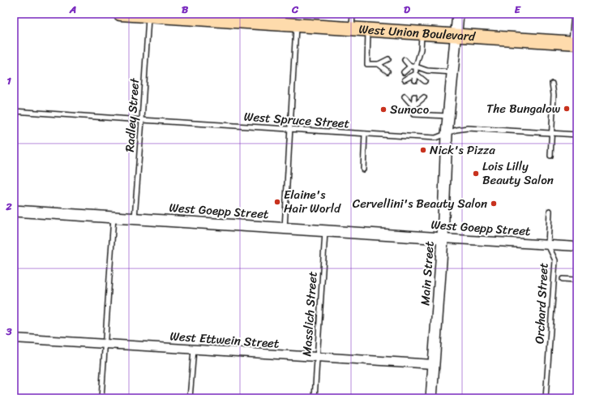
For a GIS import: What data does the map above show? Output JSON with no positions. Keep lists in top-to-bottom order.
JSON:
{
  "streets": {
    "main road": ["West Union Boulevard"],
    "street": ["West Goepp Street", "Main Street", "West Ettwein Street"],
    "lane": [
      "Radley Street",
      "West Spruce Street",
      "Orchard Street",
      "Masslich Street"
    ]
  },
  "crossings": [
    ["West Union Boulevard", "Radley Street"],
    ["West Union Boulevard", "Main Street"],
    ["Radley Street", "West Spruce Street"],
    ["Radley Street", "West Goepp Street"],
    ["West Spruce Street", "Main Street"],
    ["West Goepp Street", "Main Street"],
    ["West Goepp Street", "Orchard Street"],
    ["West Goepp Street", "Masslich Street"],
    ["Main Street", "West Ettwein Street"],
    ["Masslich Street", "West Ettwein Street"]
  ],
  "places": [
    "The Bungalow",
    "Sunoco",
    "Nick's Pizza",
    "Lois Lilly Beauty Salon",
    "Elaine's Hair World",
    "Cervellini's Beauty Salon"
  ],
  "grid": {
    "columns": [
      "A",
      "B",
      "C",
      "D",
      "E"
    ],
    "rows": ["1", "2", "3"]
  }
}
